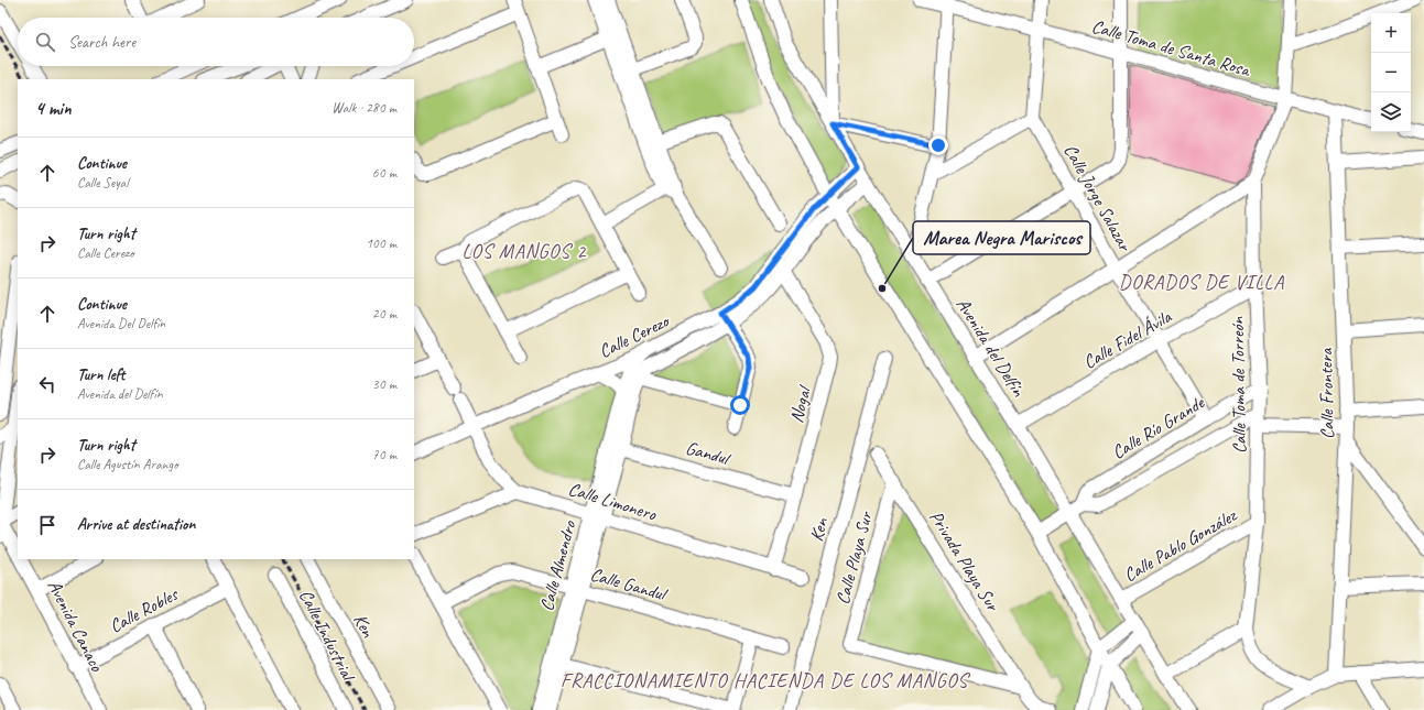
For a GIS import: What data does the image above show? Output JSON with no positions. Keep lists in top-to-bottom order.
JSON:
{
  "streets": {
    "street": [
      "Calle Toma de Santa Rosa",
      "Calle Jorge Salazar",
      "Calle Cerezo",
      "Calle Fidel Ávila",
      "Avenida del Delfín",
      "Calle Toma de Torreón",
      "Calle Frontera",
      "Nogal",
      "Calle Río Grande",
      "Gandul",
      "Calle Limonero",
      "Ken",
      "Calle Pablo González",
      "Calle Playa Sur",
      "Privada Playa Sur",
      "Calle Almendro",
      "Calle Gandul",
      "Calle Robles",
      "Avenida Canaco",
      "Calle Industrial"
    ]
  },
  "crossings": [
    ["Calle Toma de Santa Rosa", "Calle Toma de Torreón"],
    ["Calle Toma de Santa Rosa", "Calle Frontera"],
    ["Calle Jorge Salazar", "Calle Fidel Ávila"],
    ["Calle Jorge Salazar", "Calle Río Grande"],
    ["Calle Cerezo", "Nogal"],
    ["Calle Cerezo", "Calle Limonero"],
    ["Calle Cerezo", "Calle Almendro"],
    ["Calle Fidel Ávila", "Avenida del Delfín"],
    ["Calle Fidel Ávila", "Calle Toma de Torreón"],
    ["Avenida del Delfín", "Calle Río Grande"],
    ["Avenida del Delfín", "Calle Pablo González"],
    ["Calle Toma de Torreón", "Calle Río Grande"],
    ["Calle Toma de Torreón", "Calle Pablo González"],
    ["Nogal", "Gandul"],
    ["Nogal", "Calle Limonero"],
    ["Gandul", "Calle Almendro"],
    ["Calle Limonero", "Calle Almendro"],
    ["Calle Playa Sur", "Privada Playa Sur"],
    ["Calle Almendro", "Calle Gandul"],
    ["Calle Robles", "Avenida Canaco"]
  ],
  "districts": ["LOS MANGOS 2", "DORADOS DE VILLA", "FRACCIONAMIENTO HACIENDA DE LOS MANGOS"],
  "places": ["Marea Negra Mariscos"],
  "page": {
    "map_buttons": ["+", "−"],
    "search": "Search here",
    "heading": ["4 min", "Walk · 280 m"],
    "list": [
      ["Continue", "Calle Seyal", "60 m"],
      ["Turn right", "Calle Cerezo", "100 m"],
      ["Continue", "Avenida Del Delfín", "20 m"],
      ["Turn left", "Avenida del Delfín", "30 m"],
      ["Turn right", "Calle Agustín Arango", "70 m"],
      "Arrive at destination"
    ]
  }
}
